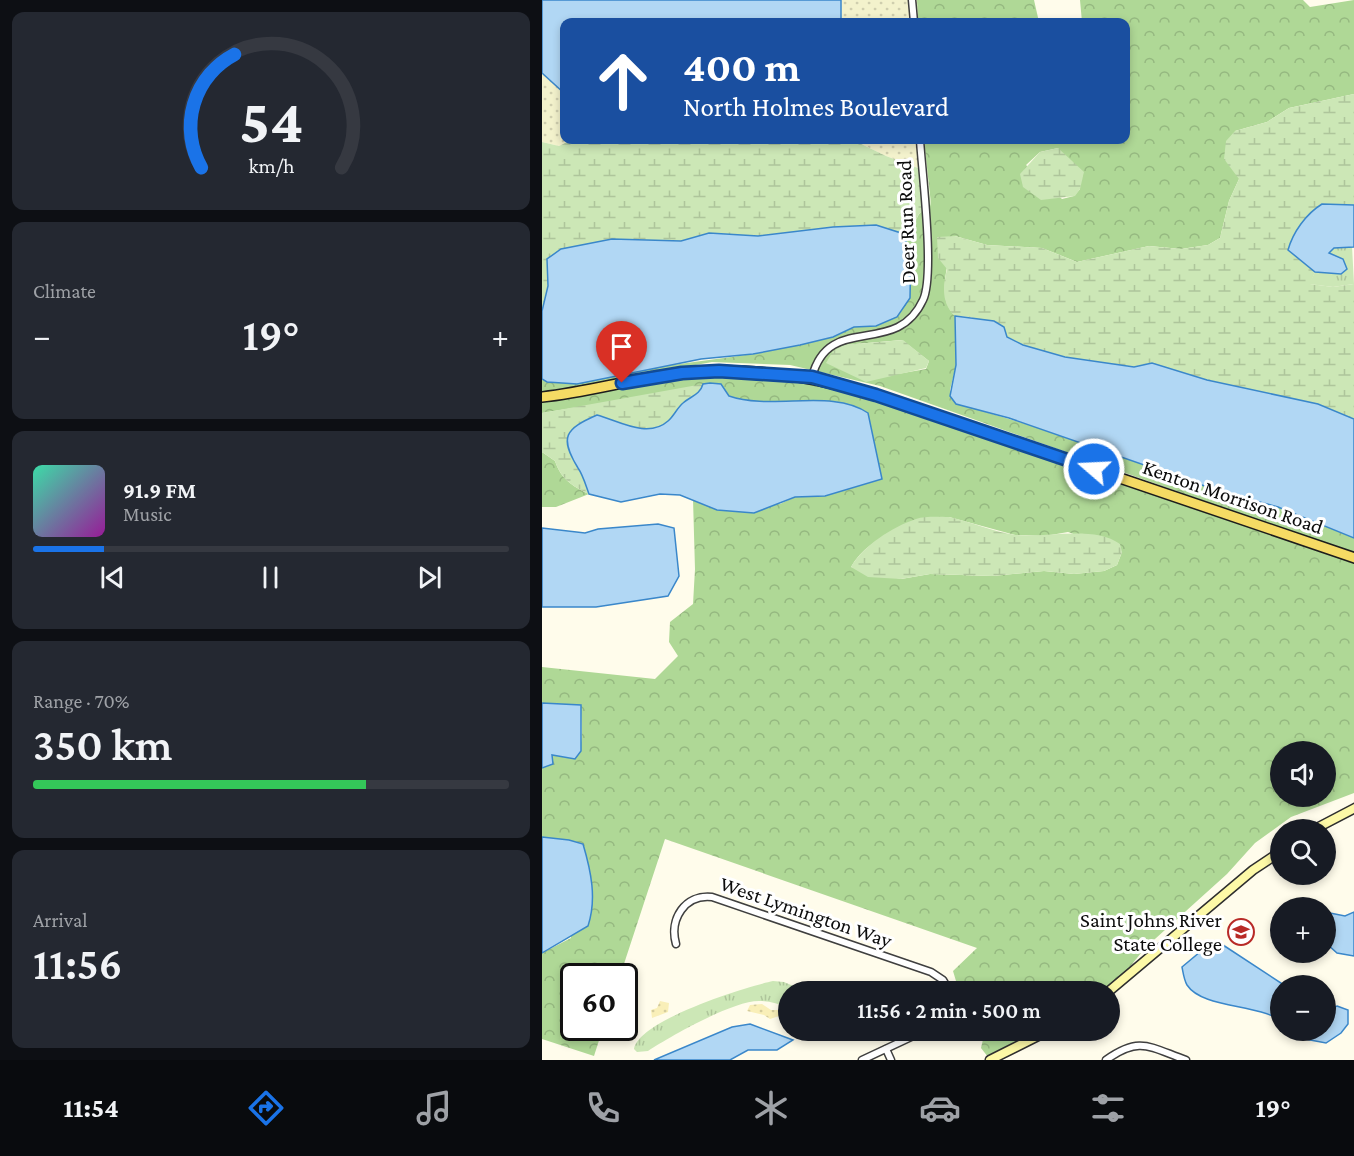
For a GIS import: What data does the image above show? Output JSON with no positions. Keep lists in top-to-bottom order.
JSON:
{
  "streets": {
    "main road": ["Kenton Morrison Road"],
    "street": ["Deer Run Road", "West Lymington Way"]
  },
  "crossings": [
    ["Deer Run Road", "Kenton Morrison Road"]
  ],
  "places": {
    "school or university": ["Saint Johns River State College"]
  },
  "page": {
    "turn": ["400 m", "North Holmes Boulevard"],
    "tile": [
      "Climate",
      ["Range · 70%", "350 km"],
      ["Arrival", "11:56"]
    ],
    "heat": ["−", "19°", "+"],
    "song": ["91.9 FM", "Music"],
    "map_buttons": ["+", "−"],
    "limit": "60",
    "trip": "11:56 · 2 min · 500 m",
    "tabs": ["11:54", "19°"],
    "gauge": ["54", "km/h"]
  }
}
